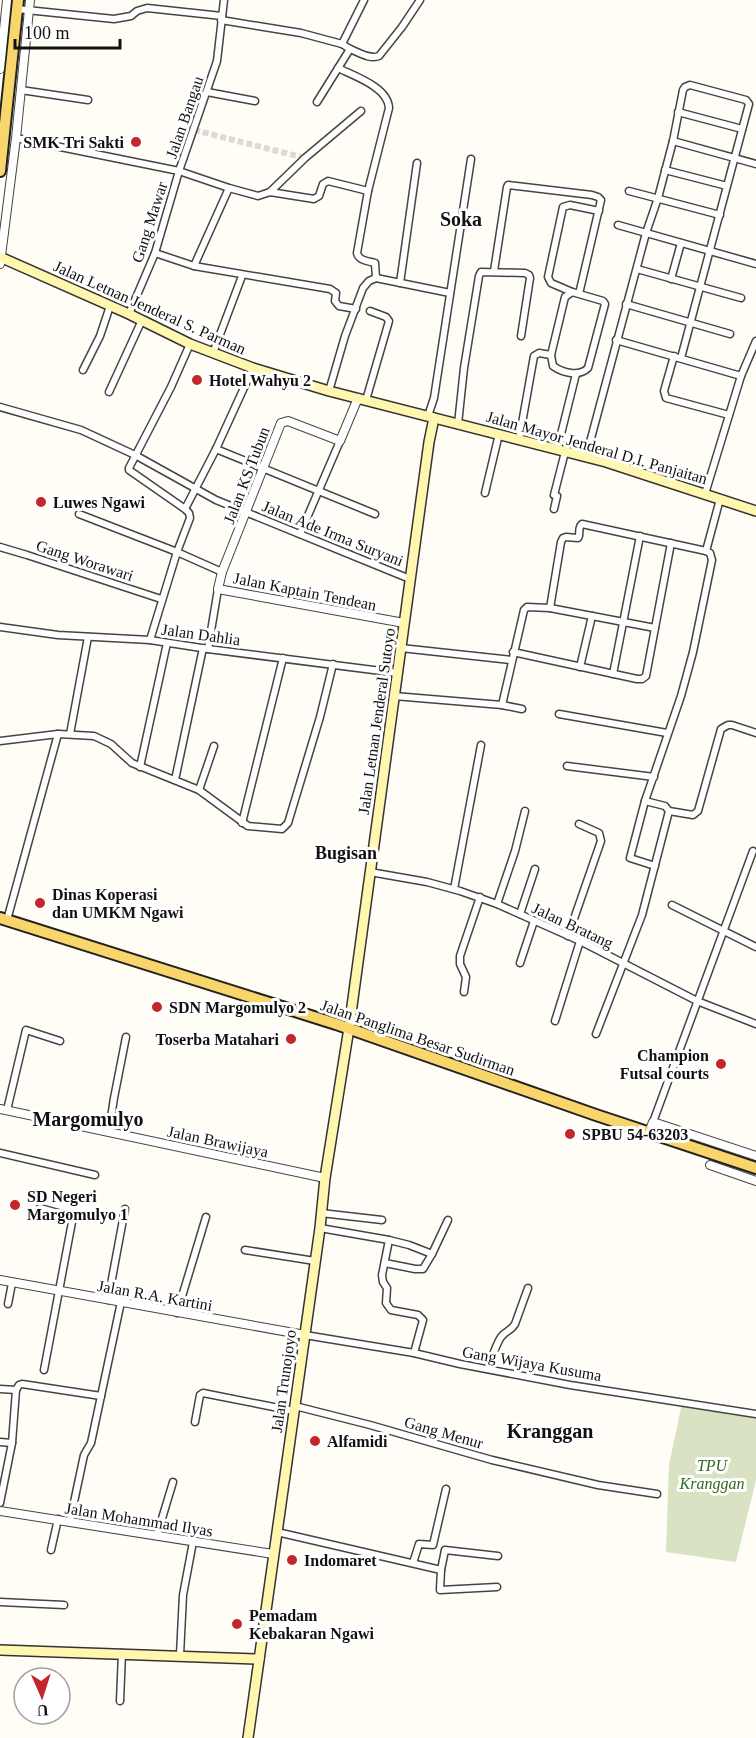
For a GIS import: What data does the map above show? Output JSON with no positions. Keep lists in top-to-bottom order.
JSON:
{
  "streets": {
    "main road": [
      "Jalan Letnan Jenderal S. Parman",
      "Jalan Mayor Jenderal D.I. Panjaitan",
      "Jalan Letnan Jenderal Sutoyo",
      "Jalan Panglima Besar Sudirman",
      "Jalan Trunojoyo"
    ],
    "street": [
      "Jalan Bangau",
      "Gang Mawar",
      "Jalan KS Tubun",
      "Jalan Ade Irma Suryani",
      "Gang Worawari",
      "Jalan Kaptain Tendean",
      "Jalan Dahlia",
      "Jalan Bratang",
      "Jalan Brawijaya",
      "Jalan R.A. Kartini",
      "Gang Wijaya Kusuma",
      "Gang Menur",
      "Jalan Mohammad Ilyas"
    ]
  },
  "crossings": [
    ["Jalan Bangau", "Gang Mawar"],
    ["Gang Mawar", "Jalan Letnan Jenderal S. Parman"],
    ["Jalan Letnan Jenderal S. Parman", "Jalan Mayor Jenderal D.I. Panjaitan"],
    ["Jalan Letnan Jenderal S. Parman", "Jalan Letnan Jenderal Sutoyo"],
    ["Jalan Mayor Jenderal D.I. Panjaitan", "Jalan Letnan Jenderal Sutoyo"],
    ["Jalan KS Tubun", "Jalan Ade Irma Suryani"],
    ["Jalan KS Tubun", "Jalan Kaptain Tendean"],
    ["Jalan Ade Irma Suryani", "Jalan Letnan Jenderal Sutoyo"],
    ["Jalan Kaptain Tendean", "Jalan Letnan Jenderal Sutoyo"],
    ["Jalan Dahlia", "Jalan Letnan Jenderal Sutoyo"],
    ["Jalan Letnan Jenderal Sutoyo", "Jalan Bratang"],
    ["Jalan Letnan Jenderal Sutoyo", "Jalan Panglima Besar Sudirman"],
    ["Jalan Letnan Jenderal Sutoyo", "Jalan Trunojoyo"],
    ["Jalan Panglima Besar Sudirman", "Jalan Trunojoyo"],
    ["Jalan Brawijaya", "Jalan Trunojoyo"],
    ["Jalan R.A. Kartini", "Gang Wijaya Kusuma"],
    ["Jalan R.A. Kartini", "Jalan Trunojoyo"],
    ["Gang Wijaya Kusuma", "Jalan Trunojoyo"],
    ["Jalan Trunojoyo", "Gang Menur"],
    ["Jalan Trunojoyo", "Jalan Mohammad Ilyas"]
  ],
  "districts": [
    "Soka",
    "Bugisan",
    "Margomulyo",
    "Kranggan"
  ],
  "parks": ["TPU Kranggan"],
  "places": [
    "SMK Tri Sakti",
    "Hotel Wahyu 2",
    "Luwes Ngawi",
    "Dinas Koperasi dan UMKM Ngawi",
    "SDN Margomulyo 2",
    "Toserba Matahari",
    "Champion Futsal courts",
    "SPBU 54-63203",
    "SD Negeri Margomulyo 1",
    "Alfamidi",
    "Indomaret",
    "Pemadam Kebakaran Ngawi"
  ],
  "scale_bar": "100 m",
  "north": "bottom"
}
